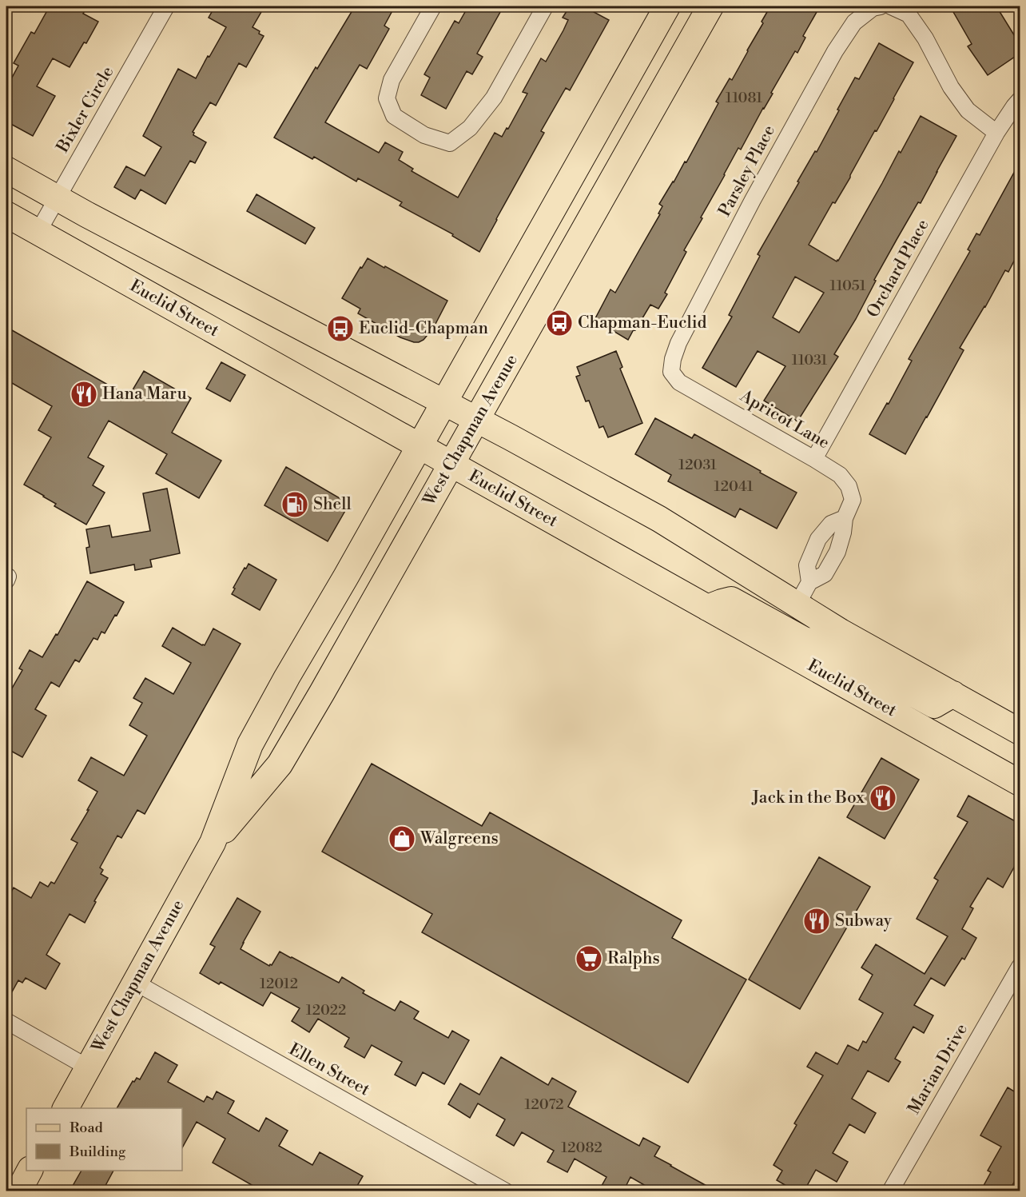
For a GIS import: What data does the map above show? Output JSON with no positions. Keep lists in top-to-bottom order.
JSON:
{
  "streets": {
    "main road": ["Euclid Street", "West Chapman Avenue"],
    "street": [
      "Bixler Circle",
      "Parsley Place",
      "Orchard Place",
      "Apricot Lane",
      "Marian Drive",
      "Ellen Street"
    ]
  },
  "crossings": [
    ["Bixler Circle", "Euclid Street"],
    ["Parsley Place", "Apricot Lane"],
    ["Orchard Place", "Apricot Lane"],
    ["Euclid Street", "West Chapman Avenue"],
    ["West Chapman Avenue", "Ellen Street"]
  ],
  "places": {
    "bus stop": ["Chapman-Euclid", "Euclid-Chapman"],
    "restaurant": ["Hana Maru", "Jack in the Box", "Subway"],
    "fuel station": ["Shell"],
    "shop": ["Walgreens"],
    "supermarket": ["Ralphs"]
  },
  "house_numbers": [
    "11081",
    "11051",
    "11031",
    "12031",
    "12041",
    "12012",
    "12022",
    "12072",
    "12082"
  ],
  "legend": ["Road", "Building"]
}
